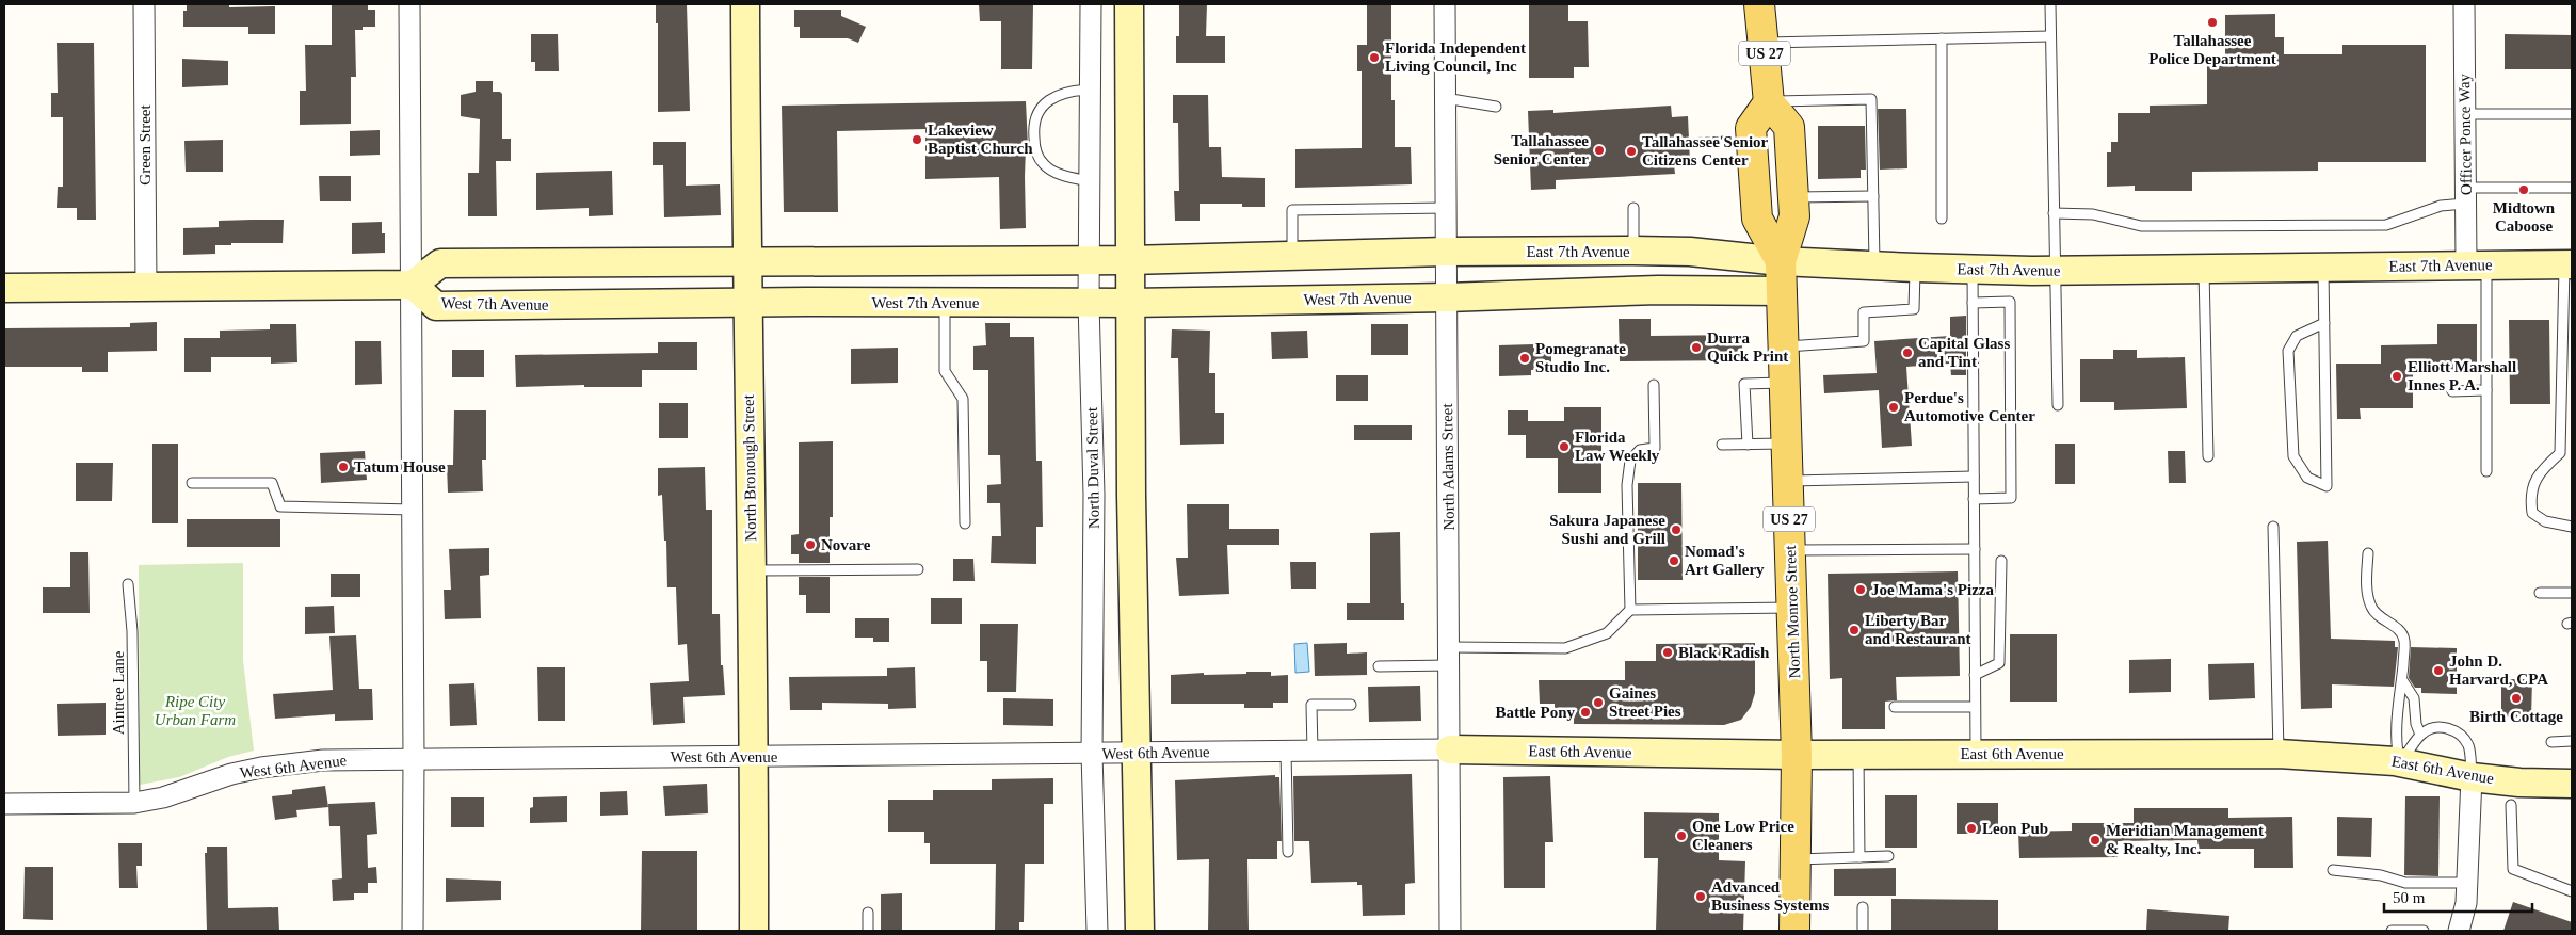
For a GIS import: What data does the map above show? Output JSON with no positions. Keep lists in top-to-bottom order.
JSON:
{
  "streets": {
    "main road": ["US 27", "North Monroe Street"],
    "street": [
      "Officer Ponce Way",
      "Green Street",
      "East 7th Avenue",
      "West 7th Avenue",
      "North Adams Street",
      "North Bronough Street",
      "North Duval Street",
      "East 6th Avenue",
      "West 6th Avenue"
    ],
    "lane": ["Aintree Lane"]
  },
  "crossings": [
    ["US 27", "North Monroe Street"],
    ["Officer Ponce Way", "East 7th Avenue"],
    ["East 7th Avenue", "North Adams Street"],
    ["East 7th Avenue", "North Monroe Street"],
    ["West 7th Avenue", "North Adams Street"],
    ["West 7th Avenue", "North Bronough Street"],
    ["West 7th Avenue", "North Duval Street"],
    ["North Adams Street", "East 6th Avenue"],
    ["North Adams Street", "West 6th Avenue"],
    ["North Bronough Street", "West 6th Avenue"],
    ["North Duval Street", "West 6th Avenue"],
    ["North Monroe Street", "East 6th Avenue"],
    ["Aintree Lane", "West 6th Avenue"],
    ["East 6th Avenue", "West 6th Avenue"]
  ],
  "parks": ["Ripe City Urban Farm"],
  "places": [
    "Tallahassee Police Department",
    "Florida Independent Living Council, Inc",
    "Lakeview Baptist Church",
    "Tallahassee Senior Center",
    "Tallahassee Senior Citizens Center",
    "Midtown Caboose",
    "Durra Quick Print",
    "Capital Glass and Tint",
    "Pomegranate Studio Inc.",
    "Elliott Marshall Innes P. A.",
    "Perdue's Automotive Center",
    "Florida Law Weekly",
    "Tatum House",
    "Sakura Japanese Sushi and Grill",
    "Novare",
    "Nomad's Art Gallery",
    "Joe Mama's Pizza",
    "Liberty Bar and Restaurant",
    "Black Radish",
    "John D. Harvard, CPA",
    "Birth Cottage",
    "Gaines Street Pies",
    "Battle Pony",
    "Leon Pub",
    "One Low Price Cleaners",
    "Meridian Management & Realty, Inc.",
    "Advanced Business Systems"
  ],
  "scale_bar": "50 m"
}
